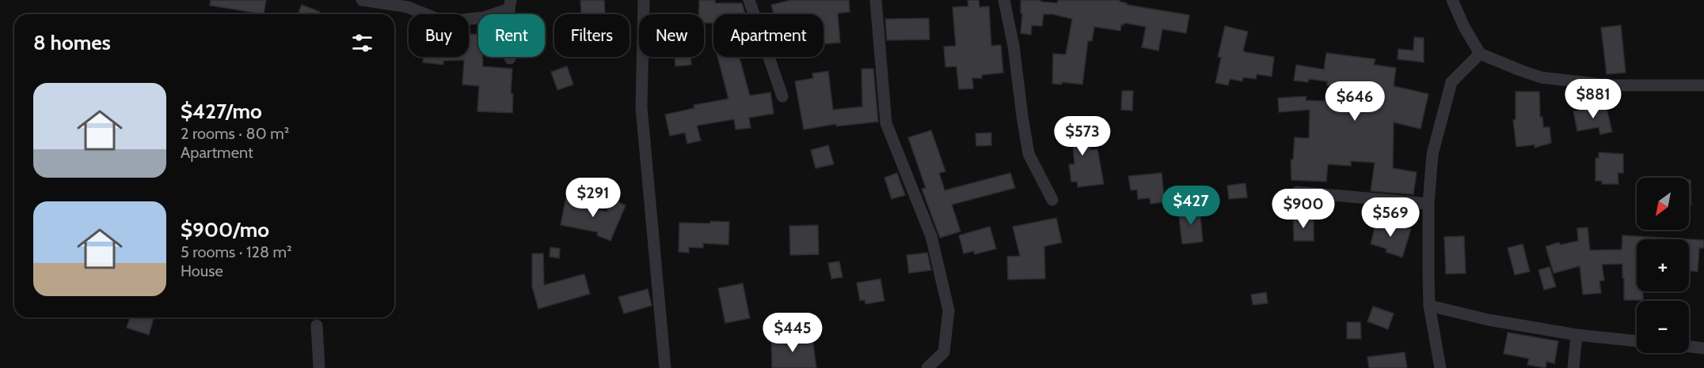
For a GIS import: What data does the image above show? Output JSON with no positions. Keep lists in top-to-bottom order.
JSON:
{
  "north": "bottom left",
  "page": {
    "chip": [
      "Buy",
      "Rent",
      "Filters",
      "New",
      "Apartment"
    ],
    "heading": "8 homes",
    "list": [
      {
        "name": "$427/mo",
        "note": "2 rooms · 80 m² · Apartment"
      },
      {
        "name": "$900/mo",
        "note": "5 rooms · 128 m² · House"
      }
    ],
    "price": [
      "$881",
      "$646",
      "$573",
      "$291",
      "$427",
      "$900",
      "$569",
      "$445"
    ],
    "map_buttons": ["+", "−"]
  }
}
